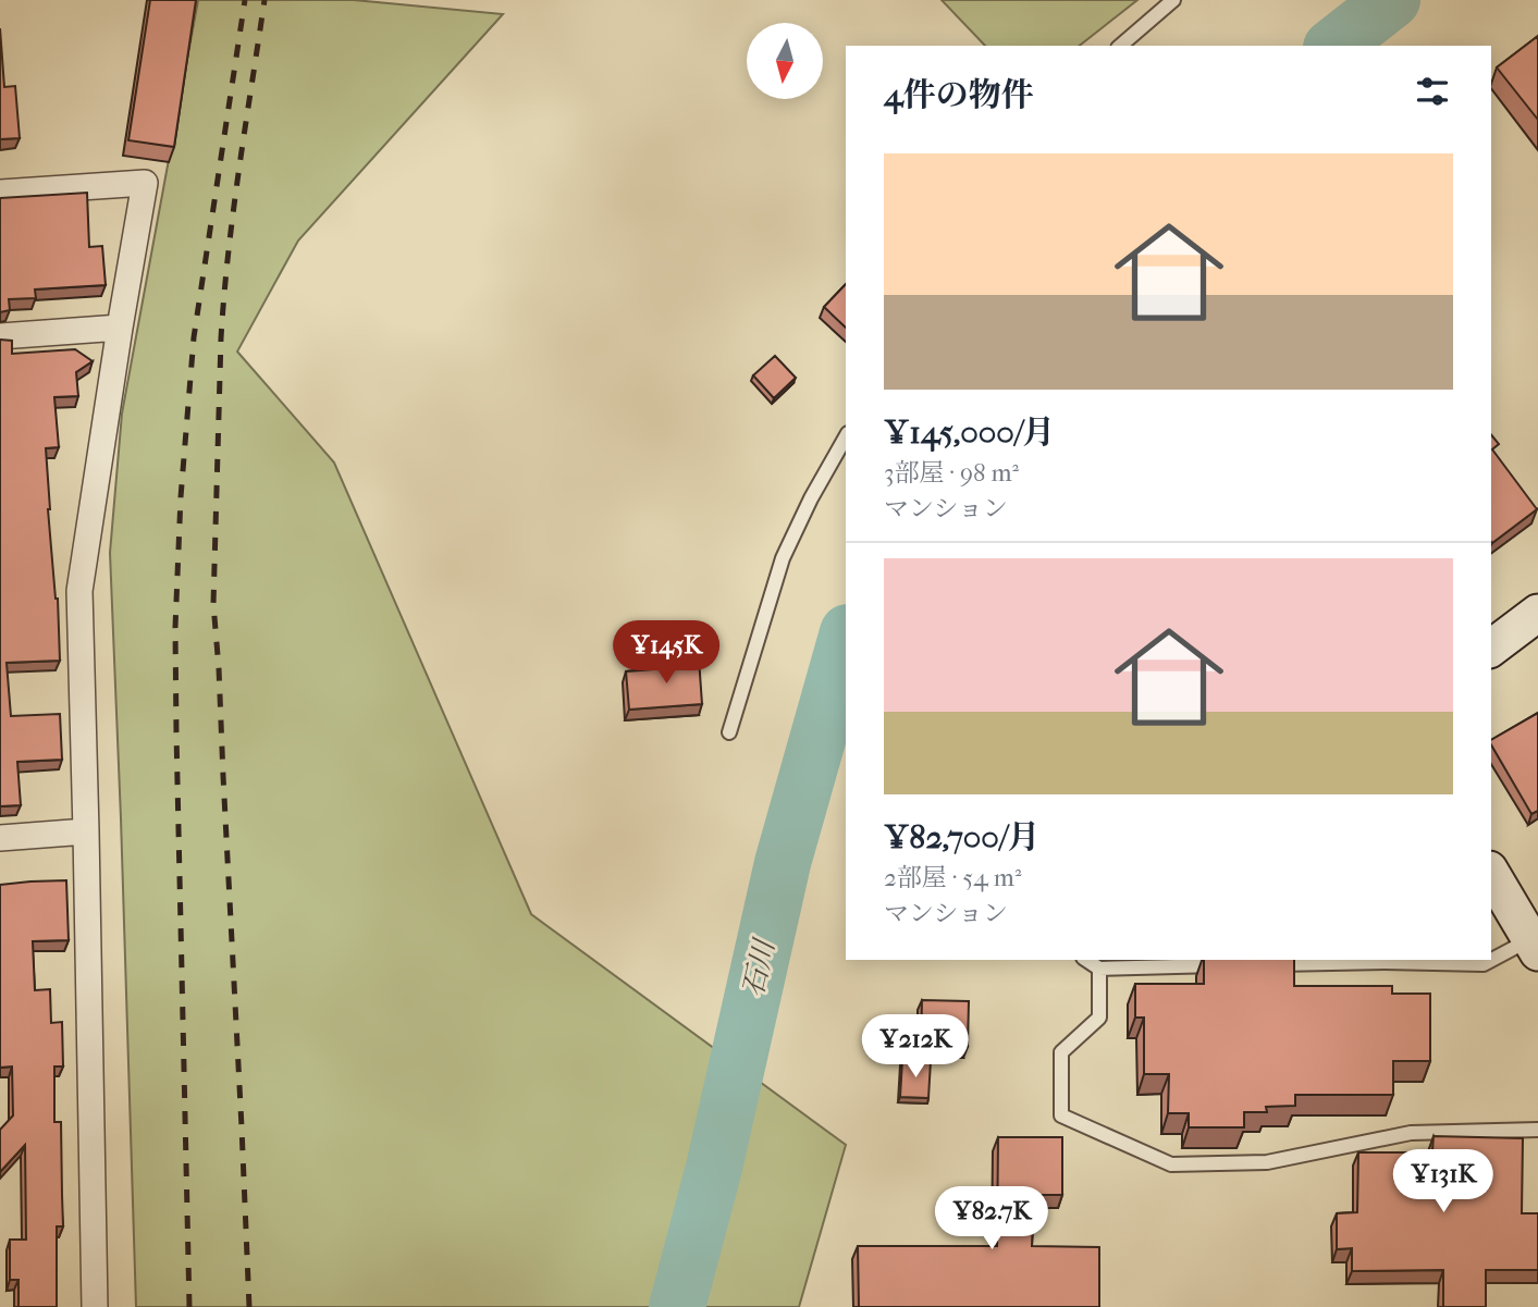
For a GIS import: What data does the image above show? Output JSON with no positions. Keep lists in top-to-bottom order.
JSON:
{
  "water": ["石川"],
  "north": "bottom",
  "page": {
    "heading": "4件の物件",
    "list": [
      {
        "name": "¥145,000/月",
        "note": "3部屋 · 98 m² · マンション"
      },
      {
        "name": "¥82,700/月",
        "note": "2部屋 · 54 m² · マンション"
      }
    ],
    "price": [
      "¥145K",
      "¥212K",
      "¥131K",
      "¥82.7K"
    ]
  }
}
